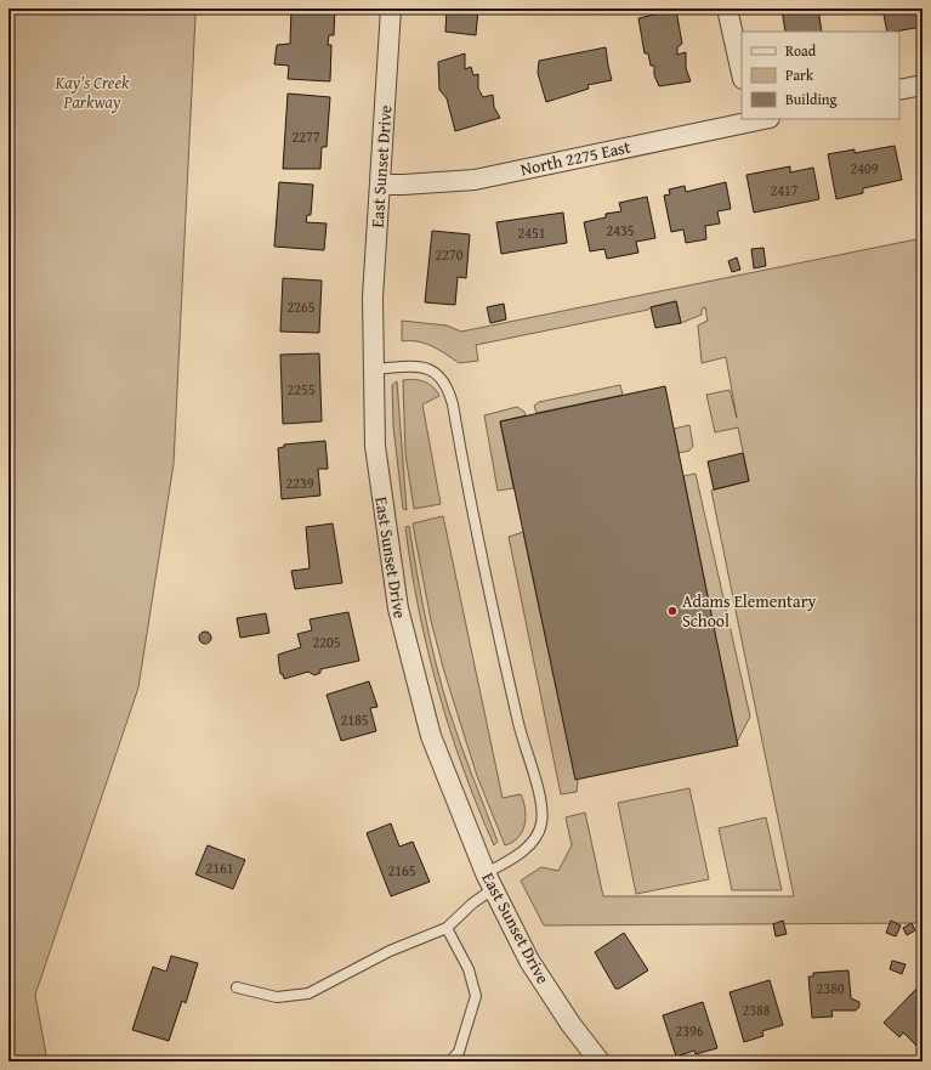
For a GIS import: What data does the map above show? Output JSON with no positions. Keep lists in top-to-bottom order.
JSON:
{
  "streets": {
    "street": ["North 2275 East", "East Sunset Drive"]
  },
  "crossings": [
    ["North 2275 East", "East Sunset Drive"]
  ],
  "parks": ["Kay's Creek Parkway"],
  "places": ["Adams Elementary School"],
  "house_numbers": [
    "2277",
    "2409",
    "2417",
    "2435",
    "2451",
    "2270",
    "2265",
    "2255",
    "2239",
    "2205",
    "2185",
    "2161",
    "2165",
    "2380",
    "2388",
    "2396"
  ],
  "legend": ["Road", "Park", "Building"]
}
